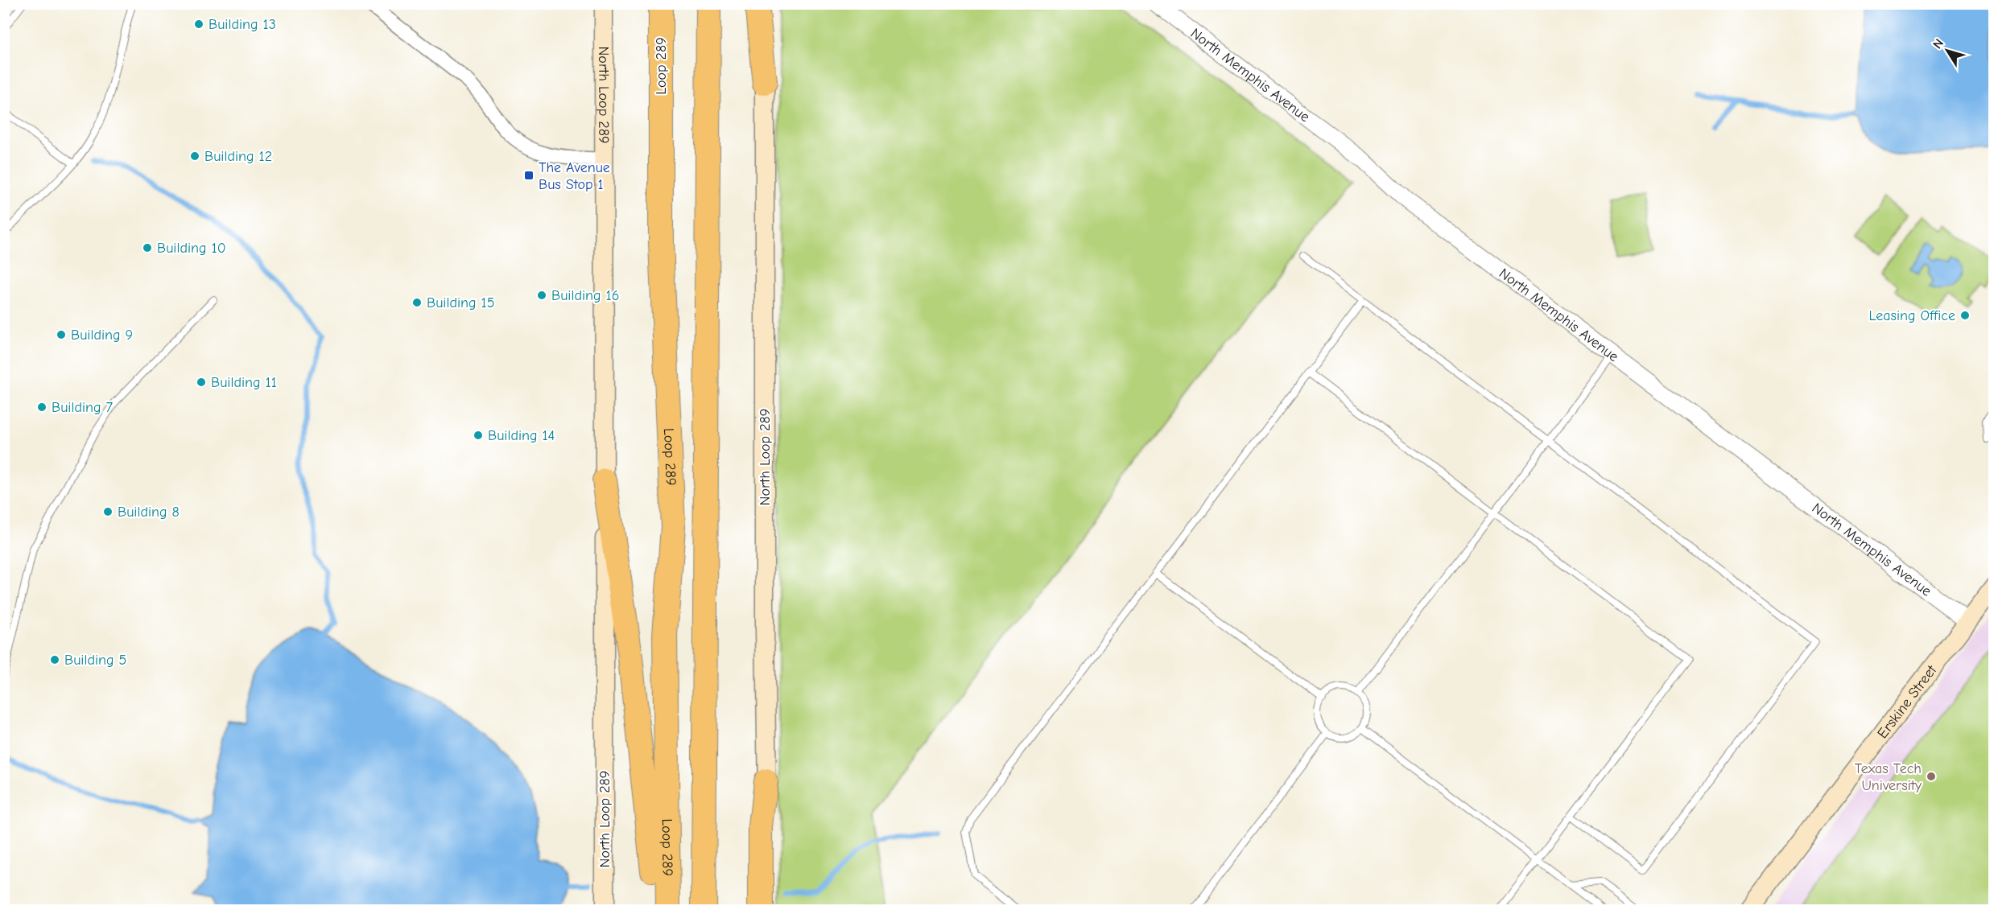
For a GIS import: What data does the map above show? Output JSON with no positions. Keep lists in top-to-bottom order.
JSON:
{
  "streets": {
    "highway": ["Loop 289"],
    "main road": ["North Loop 289", "Erskine Street"],
    "street": ["North Memphis Avenue"]
  },
  "crossings": [
    ["North Memphis Avenue", "Erskine Street"]
  ],
  "places": {
    "other": [
      "Building 13",
      "Building 12",
      "Building 10",
      "Building 16",
      "Building 15",
      "Leasing Office",
      "Building 9",
      "Building 11",
      "Building 7",
      "Building 14",
      "Building 8",
      "Building 5",
      "Texas Tech University"
    ],
    "transit": ["The Avenue Bus Stop 1"]
  },
  "north": "top left"
}
